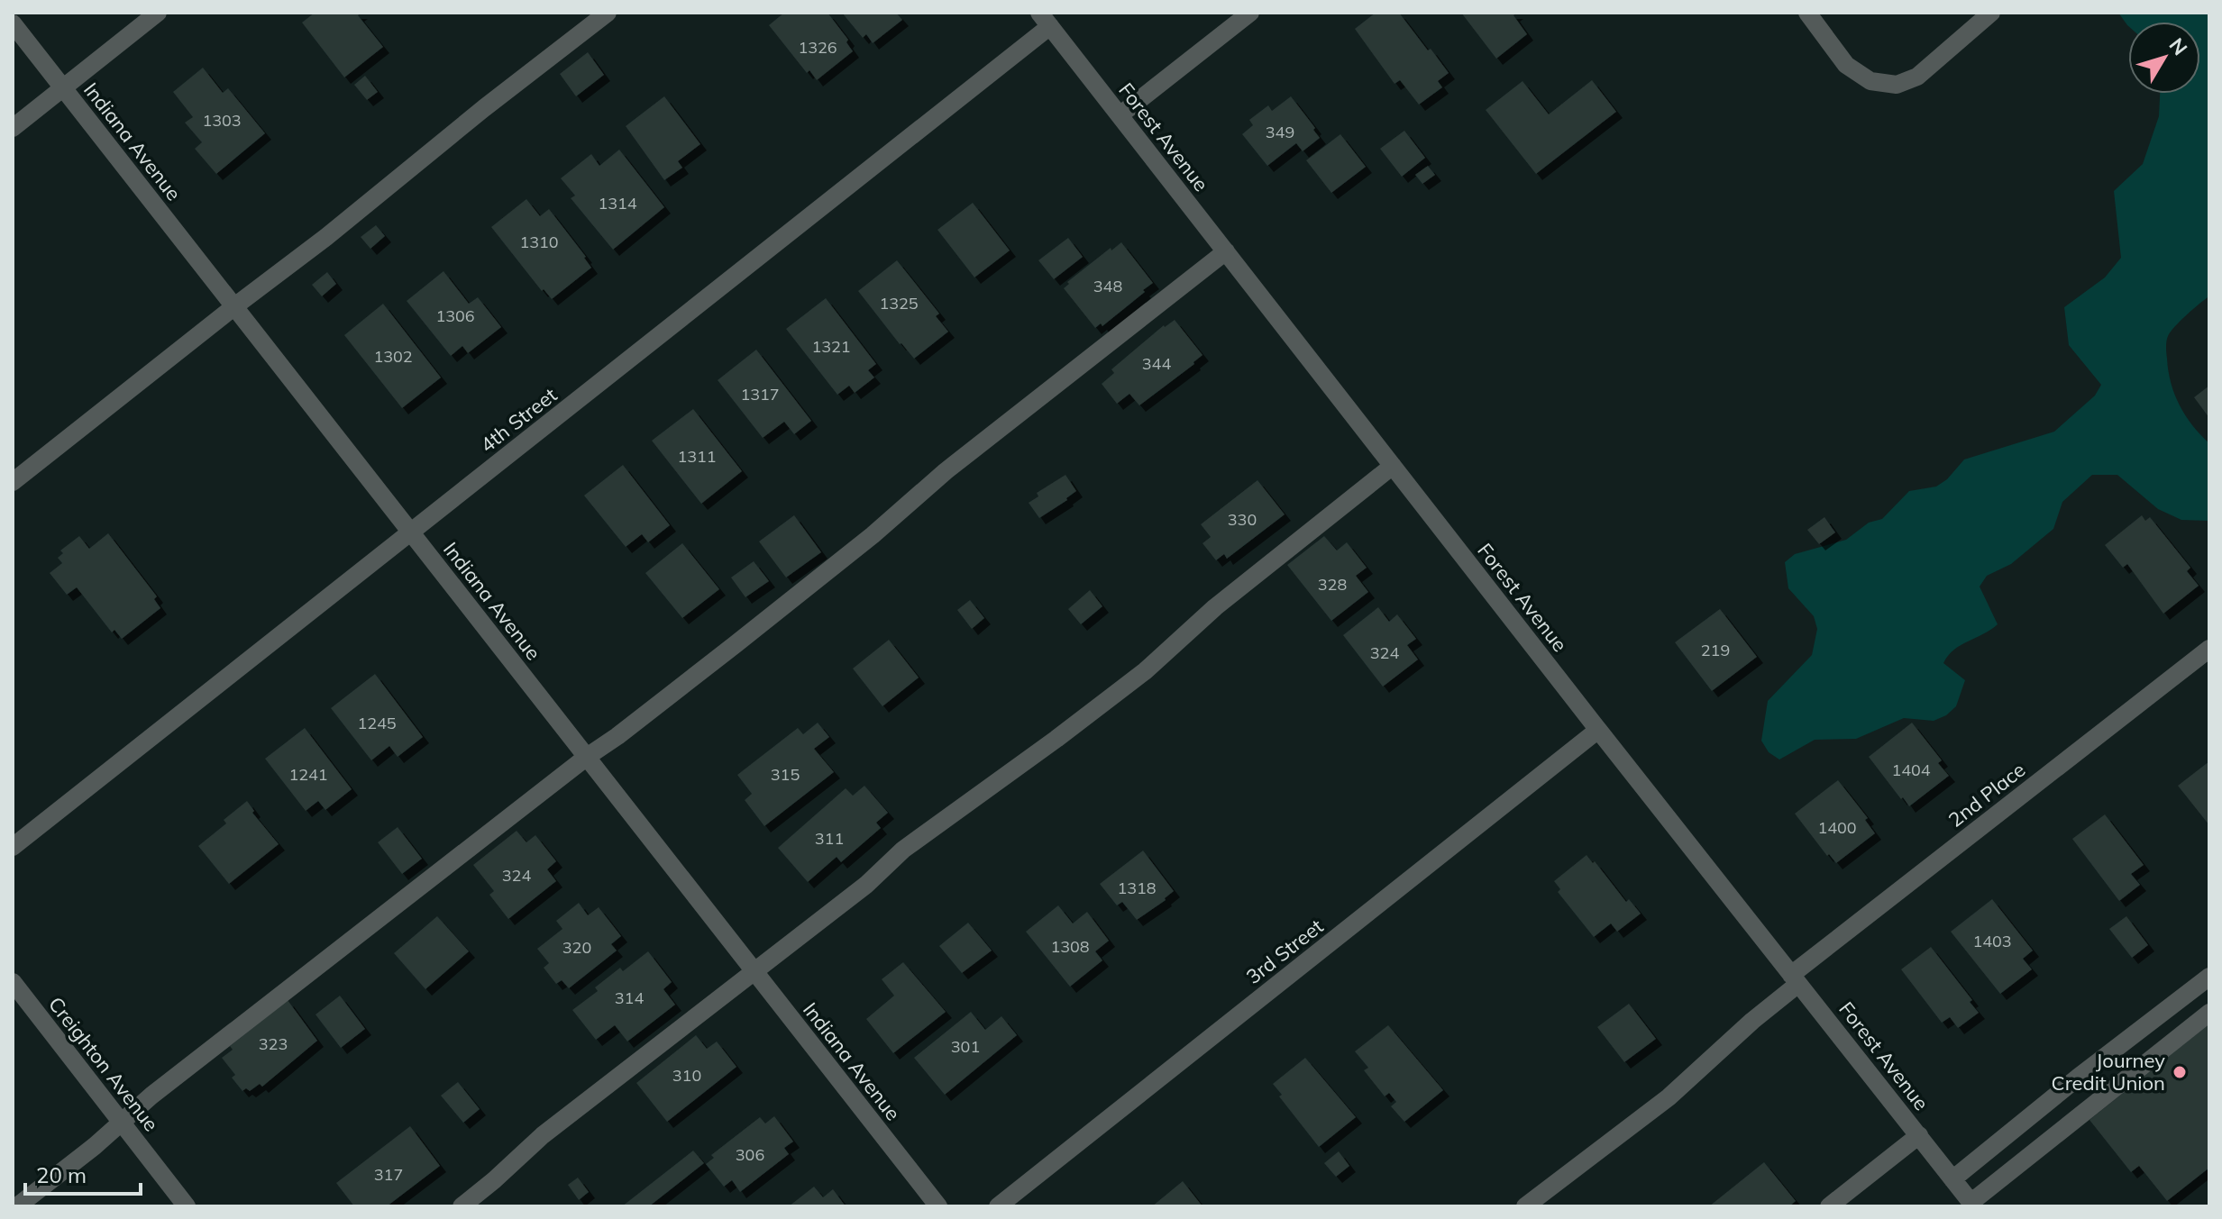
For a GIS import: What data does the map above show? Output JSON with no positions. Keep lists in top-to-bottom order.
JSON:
{
  "streets": {
    "street": [
      "Forest Avenue",
      "Indiana Avenue",
      "4th Street",
      "2nd Place",
      "3rd Street",
      "Creighton Avenue"
    ]
  },
  "crossings": [
    ["Forest Avenue", "4th Street"],
    ["Forest Avenue", "2nd Place"],
    ["Forest Avenue", "3rd Street"],
    ["Indiana Avenue", "4th Street"]
  ],
  "places": ["Journey Credit Union"],
  "house_numbers": [
    "1326",
    "1303",
    "349",
    "1314",
    "1310",
    "348",
    "1325",
    "1306",
    "1321",
    "1302",
    "344",
    "1317",
    "1311",
    "330",
    "328",
    "219",
    "324",
    "1245",
    "1404",
    "1241",
    "315",
    "1400",
    "311",
    "324",
    "1318",
    "1403",
    "1308",
    "320",
    "314",
    "323",
    "301",
    "310",
    "306",
    "317"
  ],
  "scale_bar": "20 m",
  "north": "top right"
}
